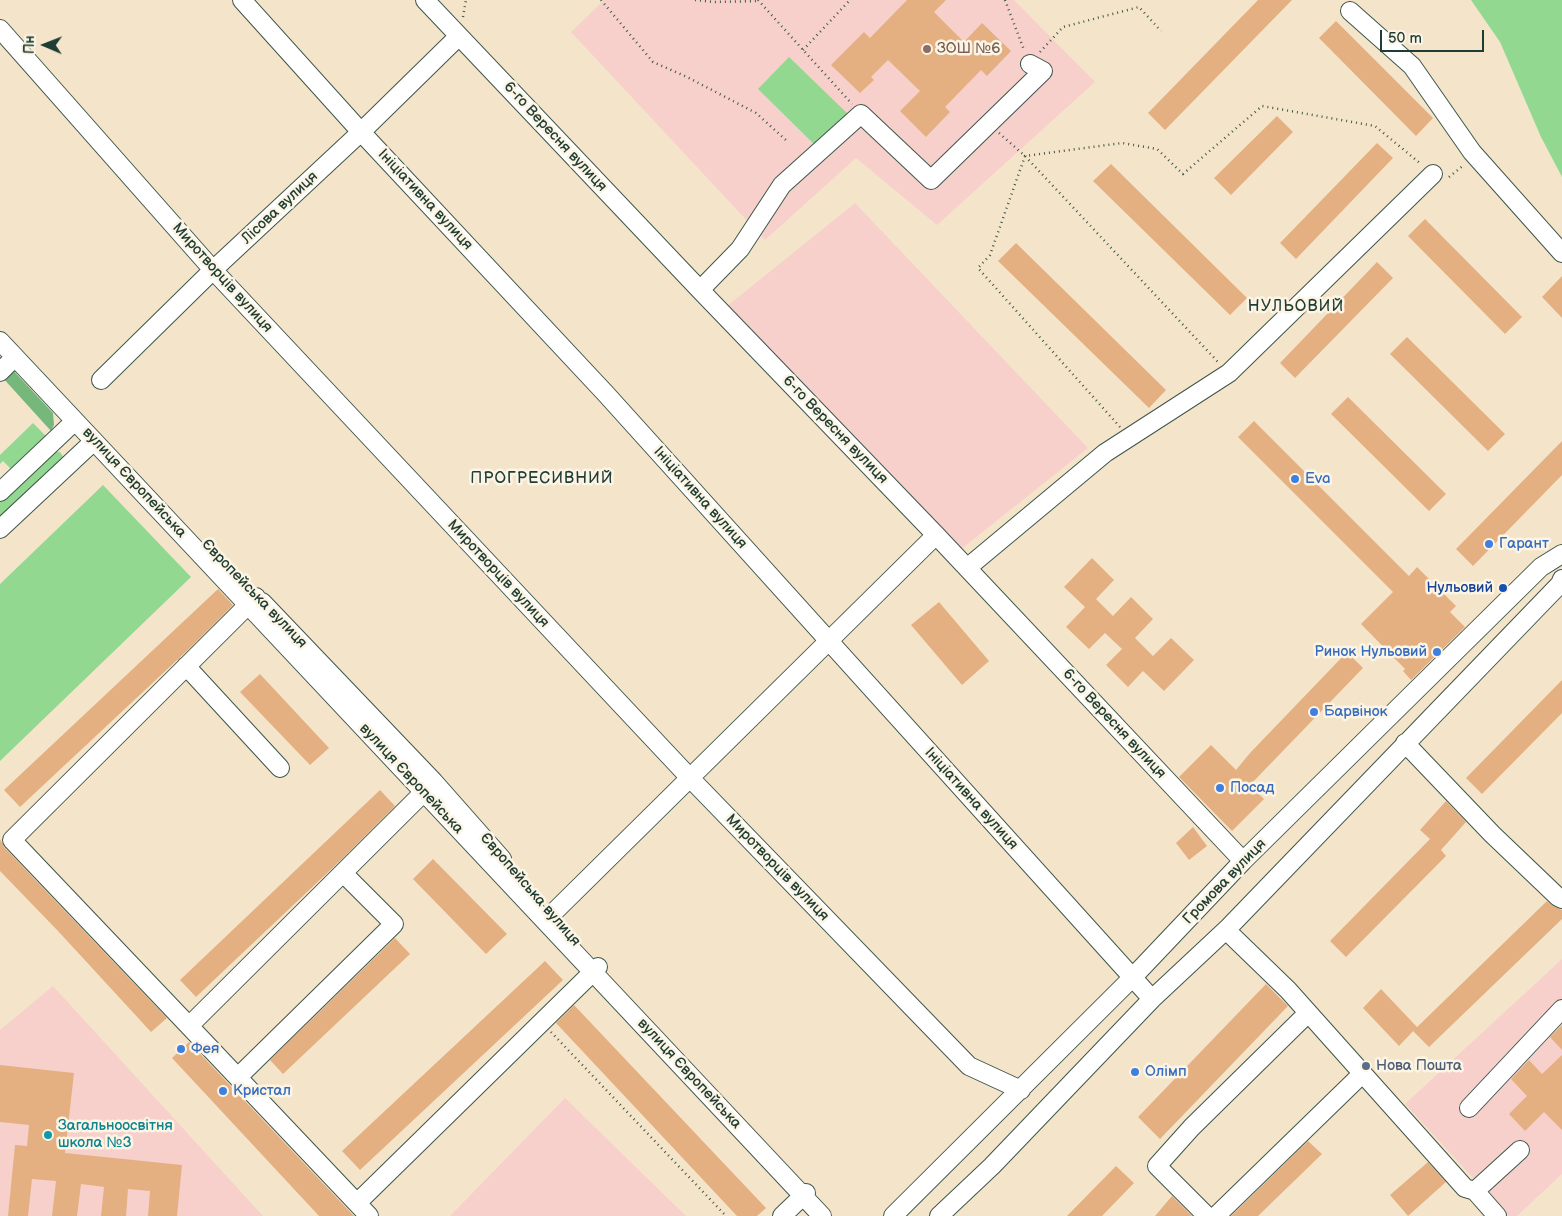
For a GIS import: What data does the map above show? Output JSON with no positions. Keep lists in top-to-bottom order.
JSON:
{
  "streets": {
    "street": [
      "6-го Вересня вулиця",
      "Ініціативна вулиця",
      "Лісова вулиця",
      "Миротворців вулиця",
      "вулиця Європейська",
      "Європейська вулиця",
      "Громова вулиця"
    ]
  },
  "crossings": [
    ["6-го Вересня вулиця", "Лісова вулиця"],
    ["6-го Вересня вулиця", "Громова вулиця"],
    ["Ініціативна вулиця", "Лісова вулиця"],
    ["Ініціативна вулиця", "Громова вулиця"],
    ["Лісова вулиця", "Миротворців вулиця"],
    ["Миротворців вулиця", "Громова вулиця"]
  ],
  "districts": ["НУЛЬОВИЙ", "ПРОГРЕСИВНИЙ"],
  "places": [
    "ЗОШ №6",
    "Eva",
    "Гарант",
    "Нульовий",
    "Ринок Нульовий",
    "Барвінок",
    "Посад",
    "Фея",
    "Нова Пошта",
    "Олімп",
    "Кристал",
    "Загальноосвітня школа №3"
  ],
  "scale_bar": "50 m",
  "north": "left"
}
